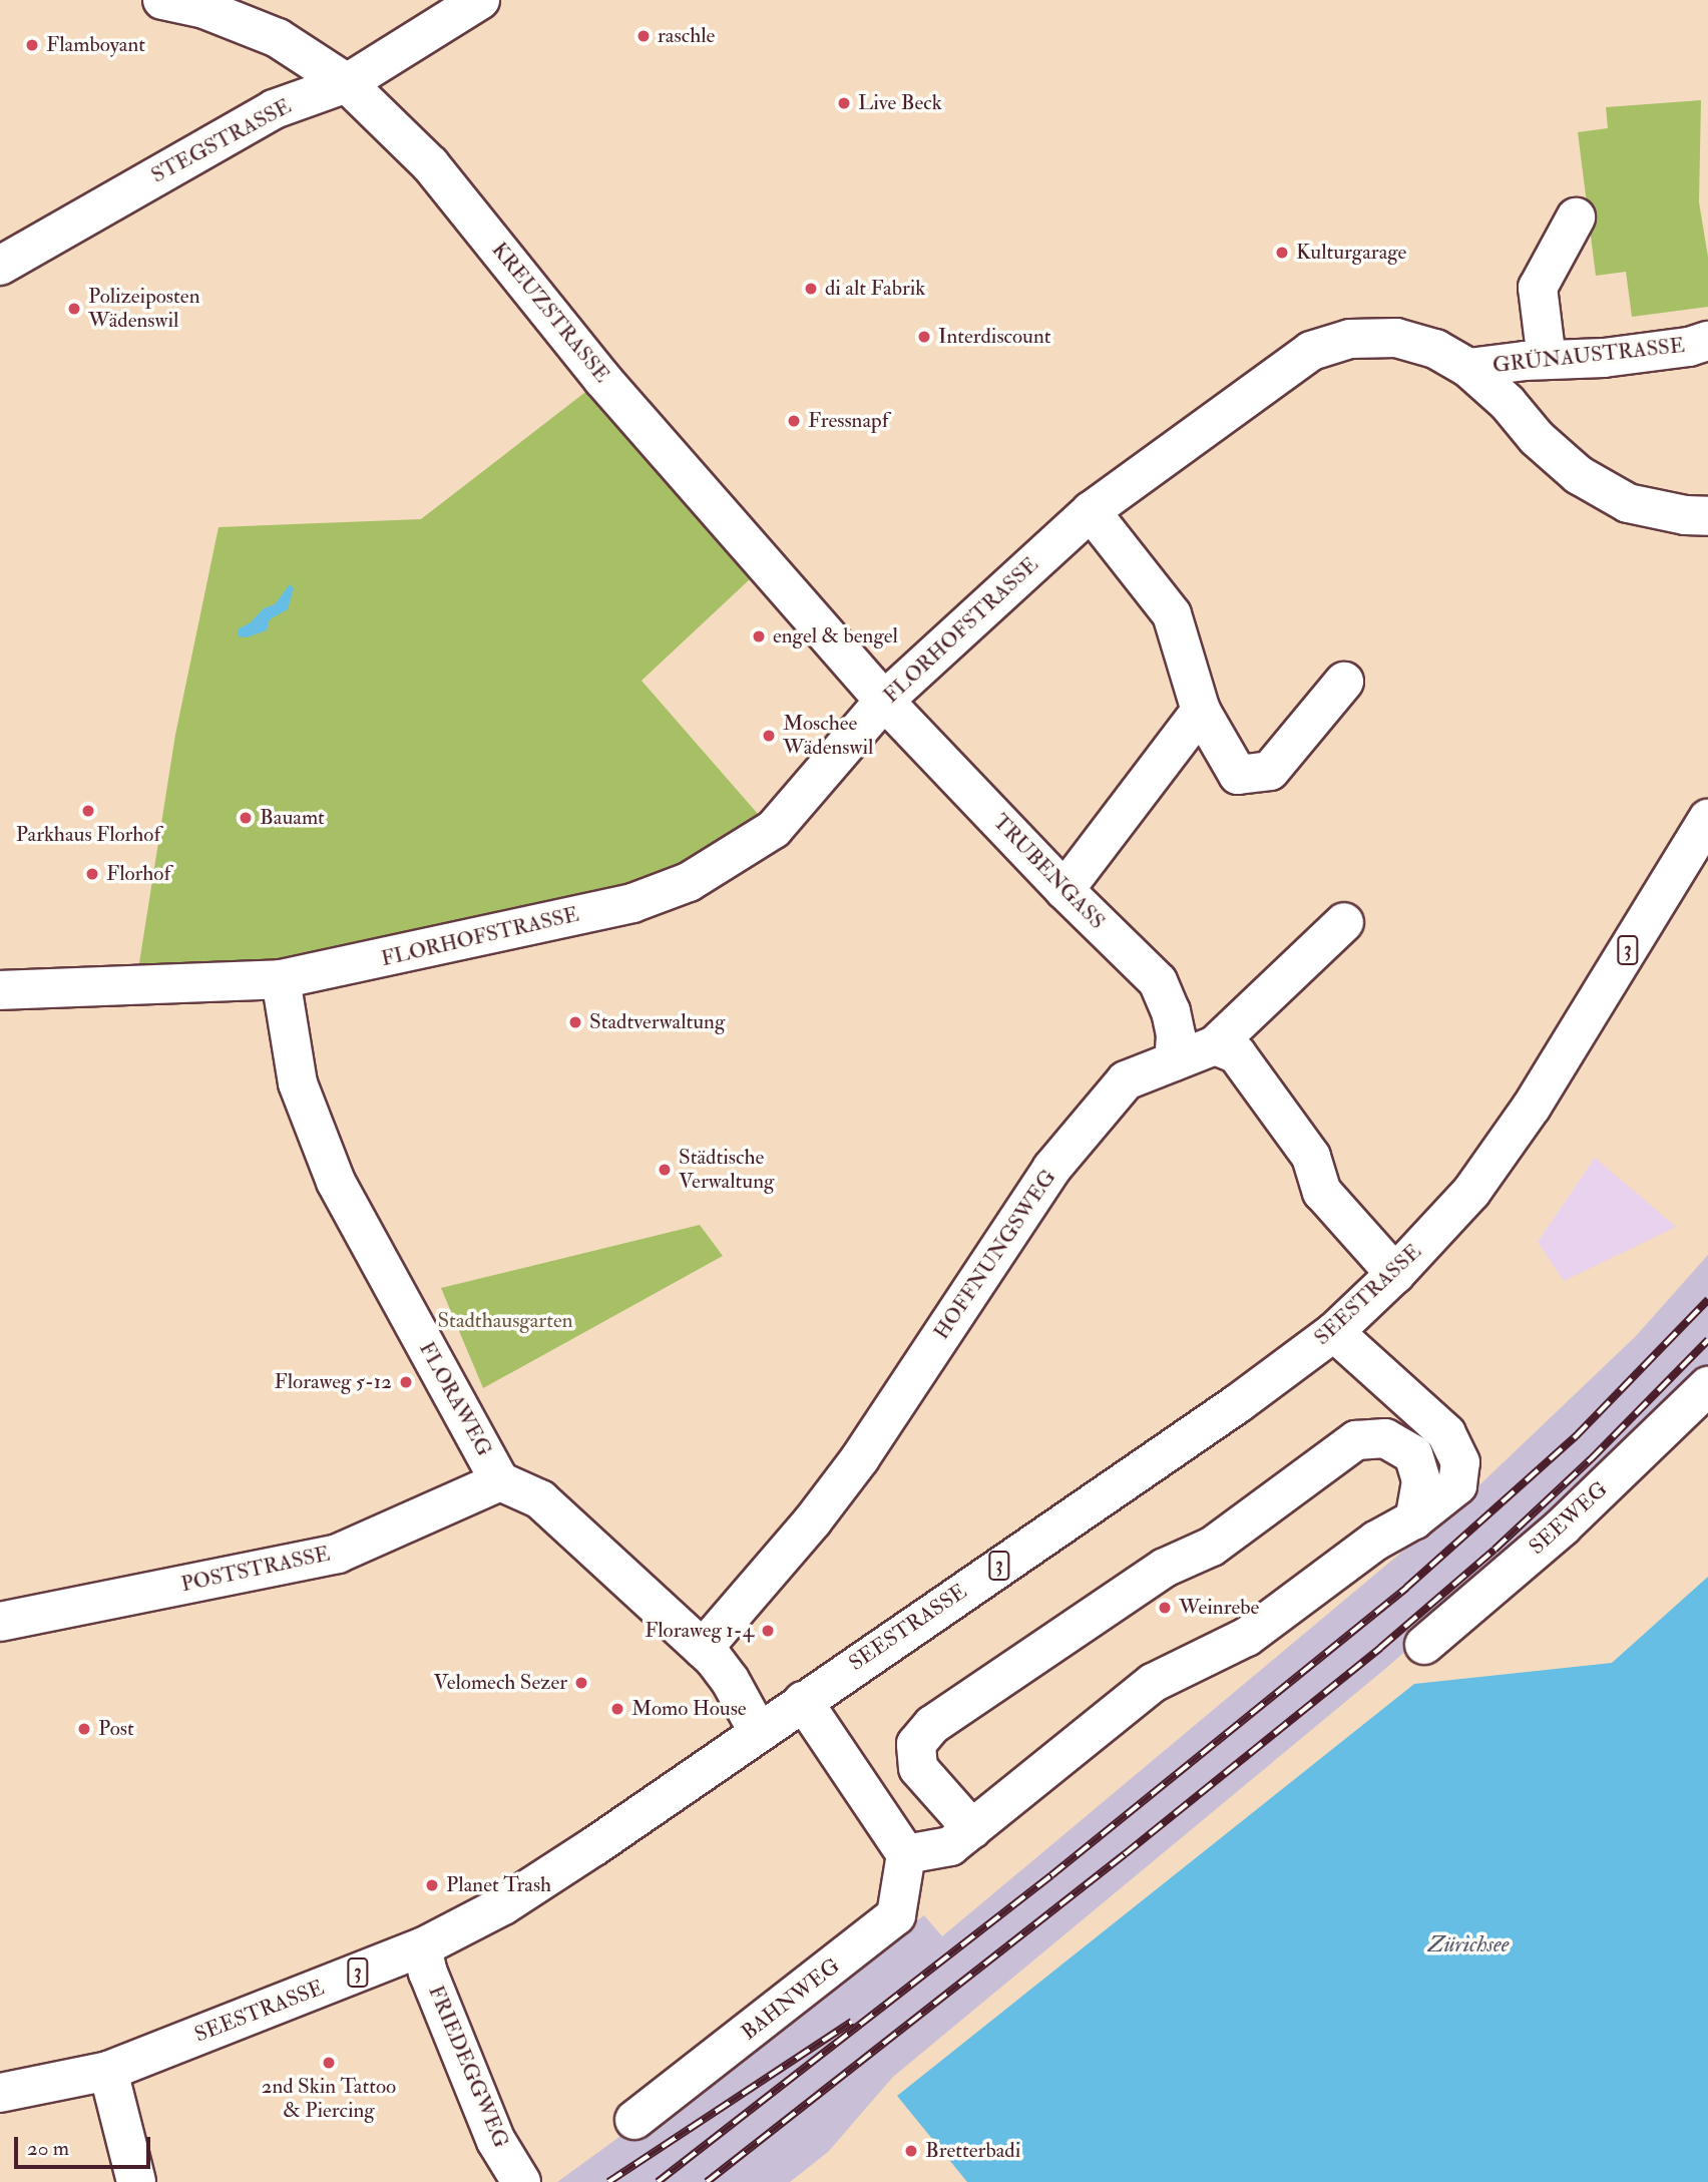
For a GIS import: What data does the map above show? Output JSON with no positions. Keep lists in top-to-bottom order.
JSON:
{
  "streets": {
    "street": [
      "STEGSTRASSE",
      "KREUZSTRASSE",
      "GRÜNAUSTRASSE",
      "FLORHOFSTRASSE",
      "TRUBENGASS",
      "3",
      "HOFFNUNGSWEG",
      "SEESTRASSE",
      "FLORAWEG",
      "SEEWEG",
      "POSTSTRASSE",
      "BAHNWEG",
      "FRIEDEGGWEG"
    ]
  },
  "crossings": [
    ["STEGSTRASSE", "KREUZSTRASSE"],
    ["KREUZSTRASSE", "FLORHOFSTRASSE"],
    ["KREUZSTRASSE", "TRUBENGASS"],
    ["GRÜNAUSTRASSE", "FLORHOFSTRASSE"],
    ["FLORHOFSTRASSE", "TRUBENGASS"],
    ["FLORHOFSTRASSE", "FLORAWEG"],
    ["TRUBENGASS", "HOFFNUNGSWEG"],
    ["HOFFNUNGSWEG", "FLORAWEG"],
    ["SEESTRASSE", "FLORAWEG"],
    ["SEESTRASSE", "FRIEDEGGWEG"],
    ["FLORAWEG", "POSTSTRASSE"]
  ],
  "water": ["Zürichsee"],
  "parks": ["Stadthausgarten"],
  "places": [
    "raschle",
    "Flamboyant",
    "Live Beck",
    "Kulturgarage",
    "di alt Fabrik",
    "Polizeiposten Wädenswil",
    "Interdiscount",
    "Fressnapf",
    "engel & bengel",
    "Moschee Wädenswil",
    "Parkhaus Florhof",
    "Bauamt",
    "Florhof",
    "Stadtverwaltung",
    "Städtische Verwaltung",
    "Floraweg 5-12",
    "Weinrebe",
    "Floraweg 1-4",
    "Velomech Sezer",
    "Momo House",
    "Post",
    "Planet Trash",
    "2nd Skin Tattoo & Piercing",
    "Bretterbadi"
  ],
  "scale_bar": "20 m"
}
